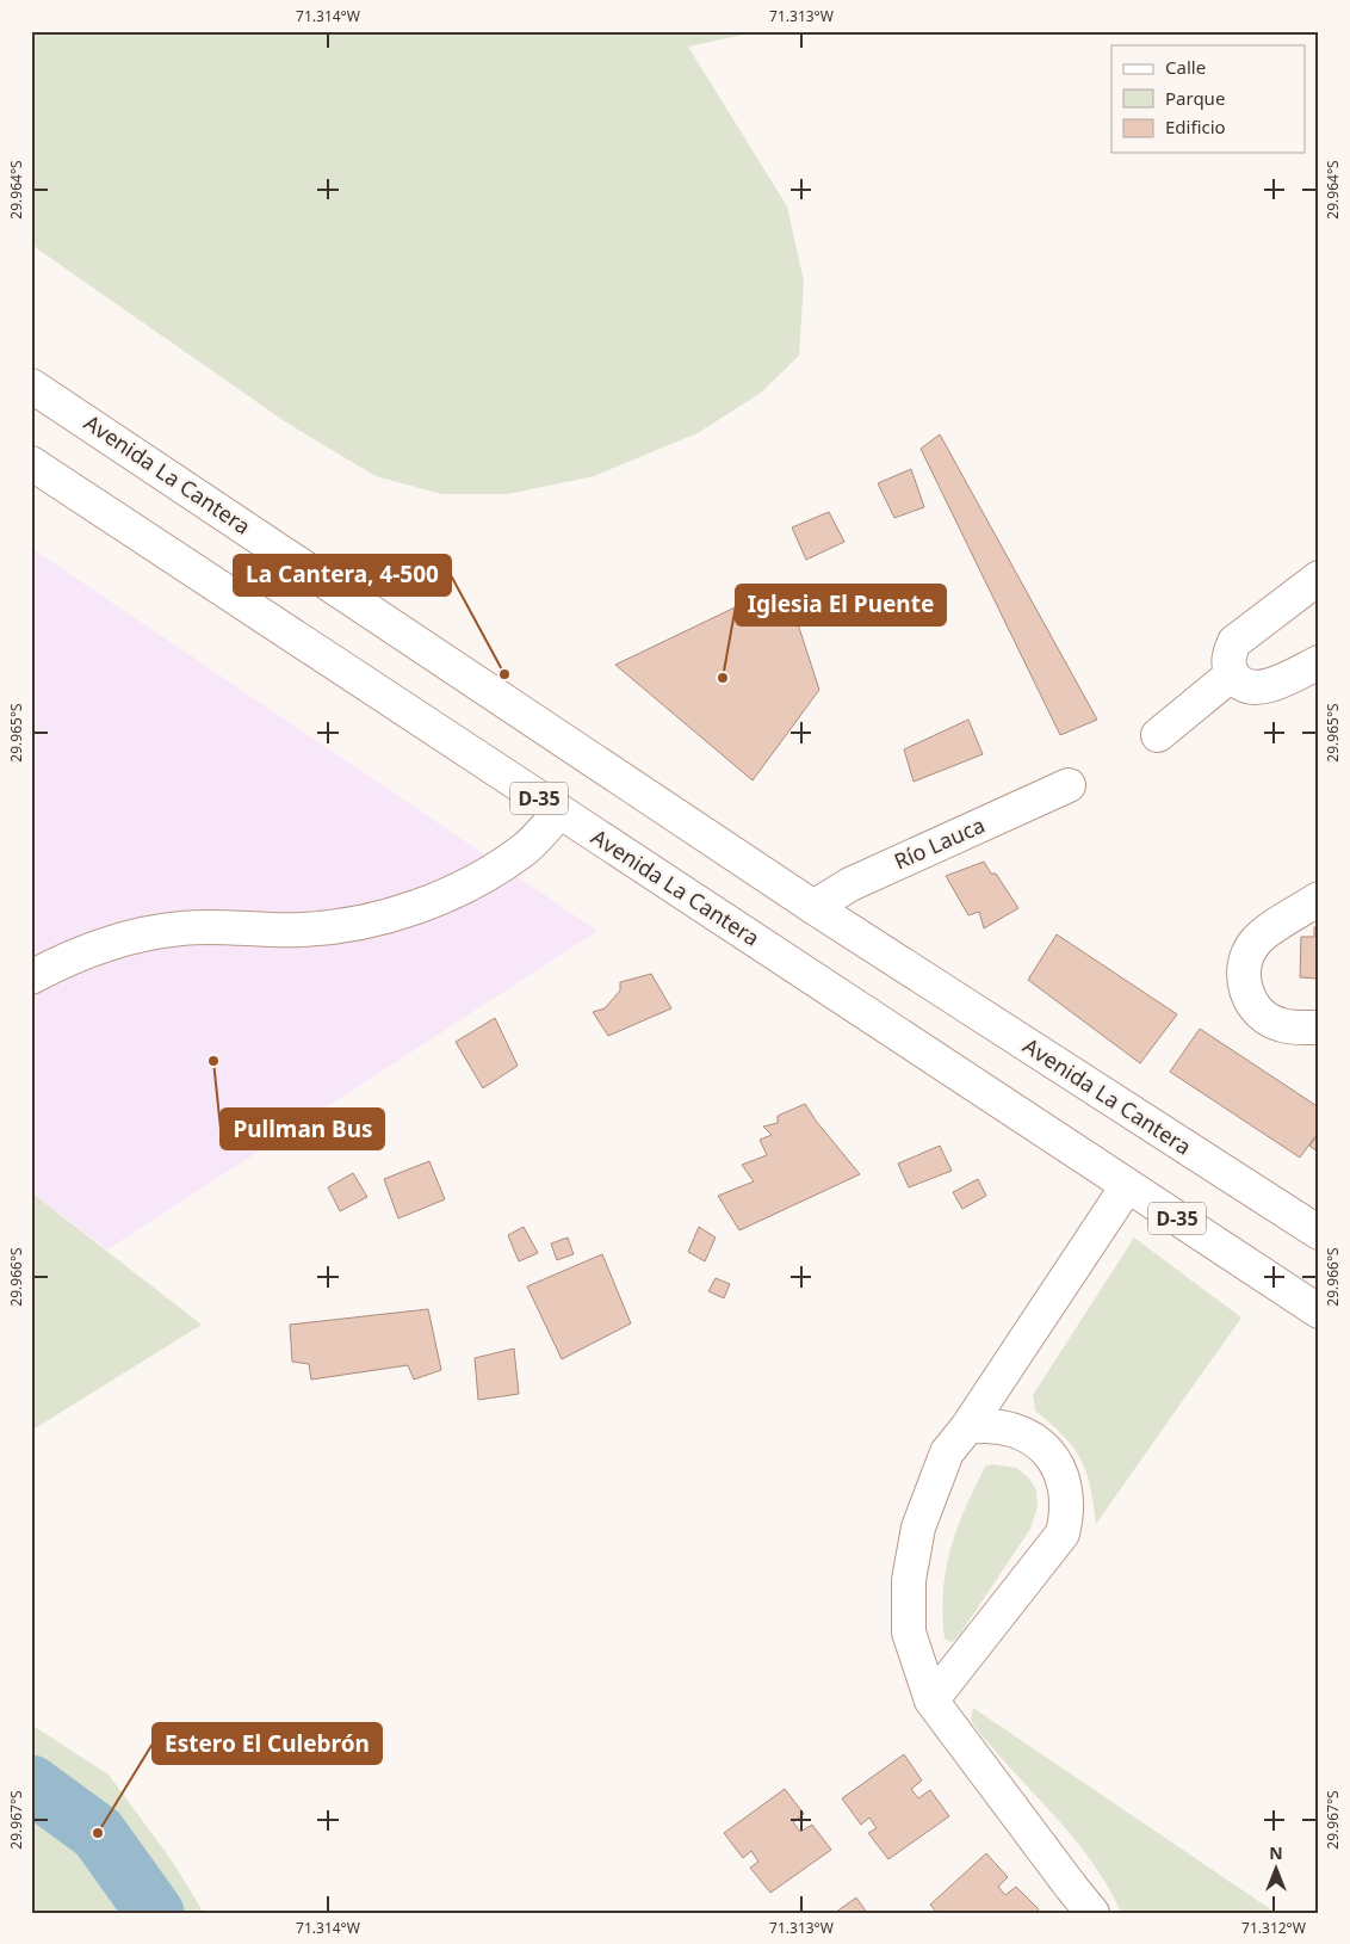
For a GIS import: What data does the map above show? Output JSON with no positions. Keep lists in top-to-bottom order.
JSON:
{
  "streets": {
    "main road": ["Avenida La Cantera", "D-35", "Río Lauca"]
  },
  "crossings": [
    ["Avenida La Cantera", "Río Lauca"]
  ],
  "places": [
    "La Cantera, 4-500",
    "Iglesia El Puente",
    "Pullman Bus",
    "Estero El Culebrón"
  ],
  "legend": ["Calle", "Parque", "Edificio"],
  "north": "top",
  "coordinates": [
    "71.314°W",
    "71.313°W",
    "29.964°S",
    "29.965°S",
    "29.966°S",
    "29.967°S",
    "71.312°W"
  ]
}
